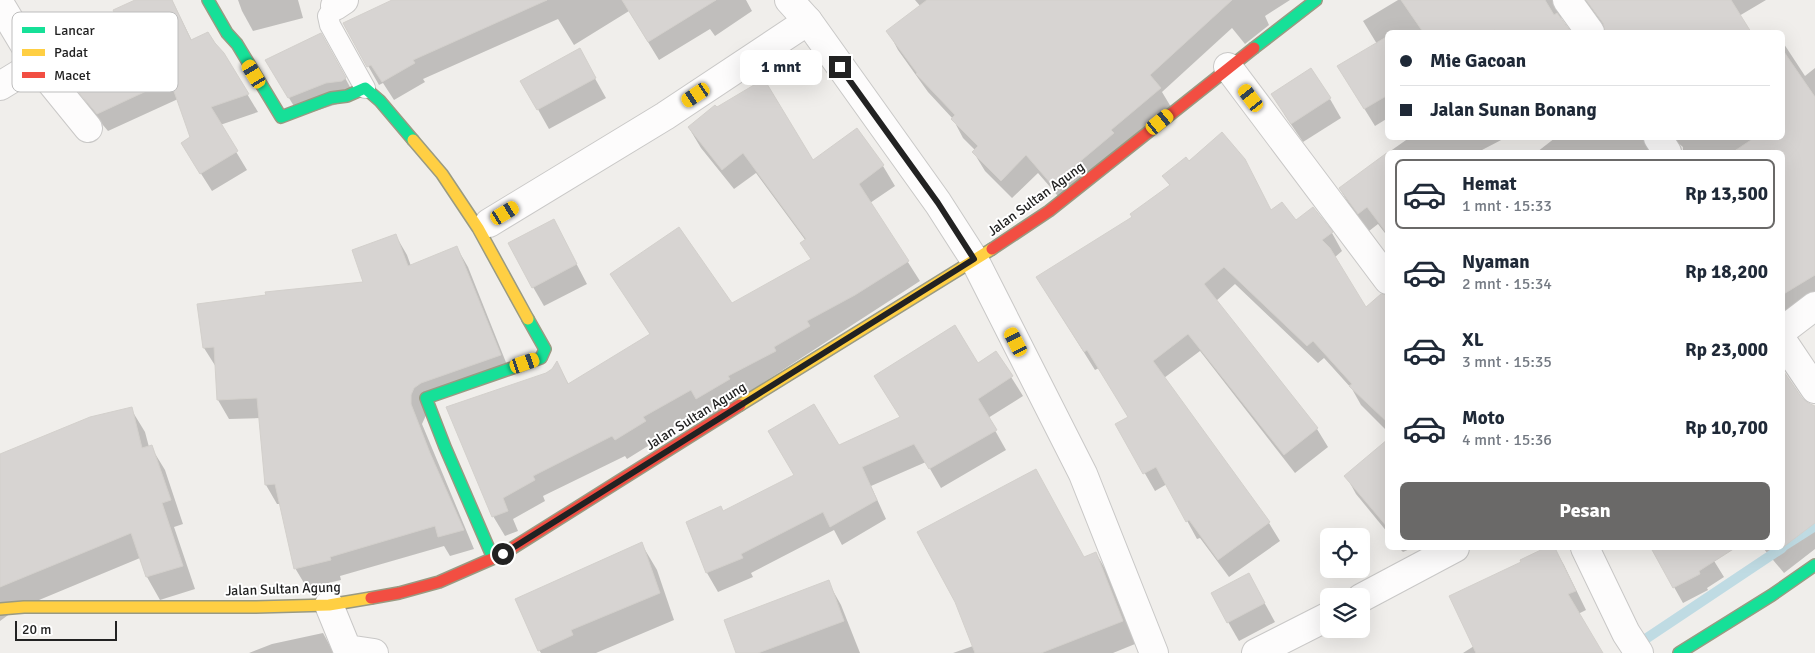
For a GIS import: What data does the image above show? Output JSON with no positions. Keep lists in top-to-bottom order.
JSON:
{
  "streets": {
    "main road": ["Jalan Sultan Agung"]
  },
  "legend": ["Lancar", "Padat", "Macet"],
  "scale_bar": "20 m",
  "page": {
    "banner": ["Mie Gacoan", "Jalan Sunan Bonang"],
    "bubble": "1 mnt",
    "list": [
      {
        "name": "Hemat",
        "note": "1 mnt · 15:33",
        "value": "Rp 13,500"
      },
      {
        "name": "Nyaman",
        "note": "2 mnt · 15:34",
        "value": "Rp 18,200"
      },
      {
        "name": "XL",
        "note": "3 mnt · 15:35",
        "value": "Rp 23,000"
      },
      {
        "name": "Moto",
        "note": "4 mnt · 15:36",
        "value": "Rp 10,700"
      }
    ],
    "buttons": "Pesan",
    "scale": "20 m"
  }
}
